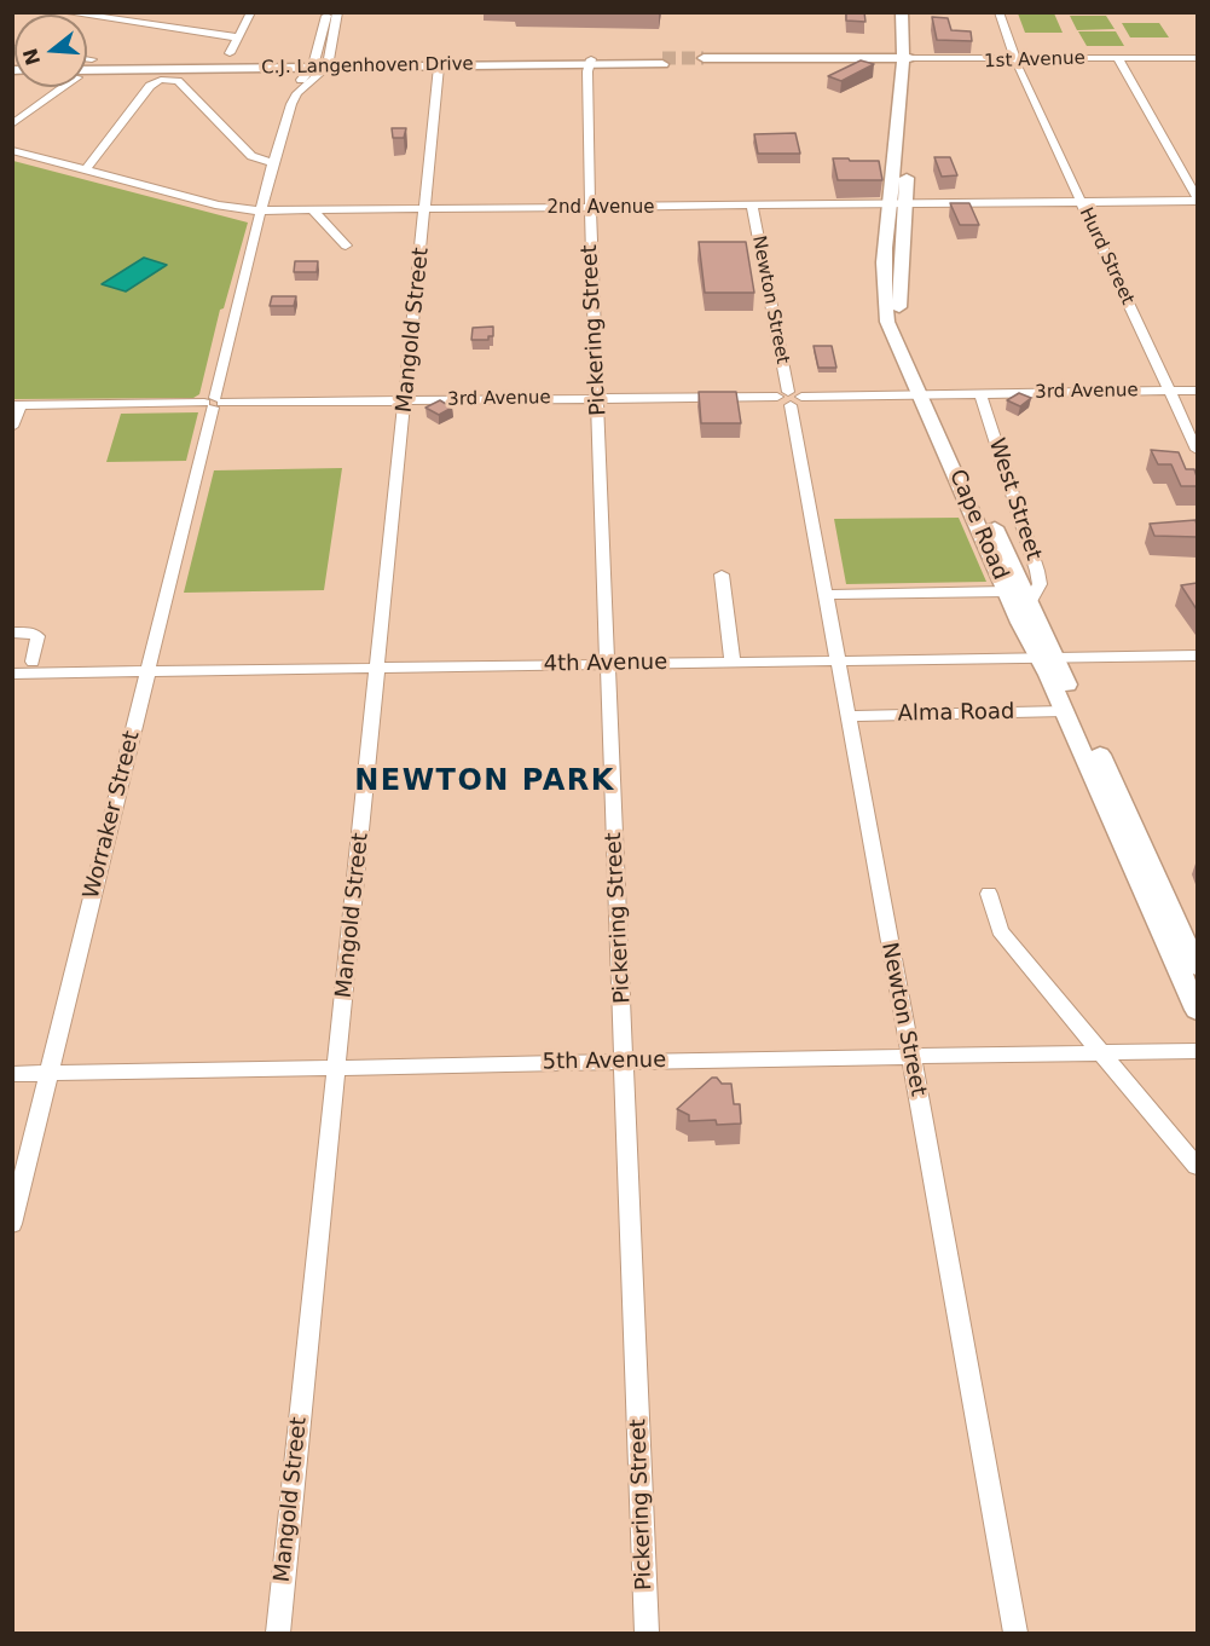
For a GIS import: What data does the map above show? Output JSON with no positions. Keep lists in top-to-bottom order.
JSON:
{
  "streets": {
    "main road": ["C.J. Langenhoven Drive", "Cape Road"],
    "street": [
      "1st Avenue",
      "2nd Avenue",
      "Hurd Street",
      "Newton Street",
      "Mangold Street",
      "Pickering Street",
      "3rd Avenue",
      "West Street",
      "4th Avenue",
      "Alma Road",
      "Worraker Street",
      "5th Avenue"
    ]
  },
  "crossings": [
    ["1st Avenue", "Hurd Street"],
    ["1st Avenue", "Cape Road"],
    ["C.J. Langenhoven Drive", "Mangold Street"],
    ["C.J. Langenhoven Drive", "Pickering Street"],
    ["C.J. Langenhoven Drive", "Worraker Street"],
    ["2nd Avenue", "Hurd Street"],
    ["2nd Avenue", "Newton Street"],
    ["2nd Avenue", "Mangold Street"],
    ["2nd Avenue", "Pickering Street"],
    ["2nd Avenue", "Cape Road"],
    ["2nd Avenue", "Worraker Street"],
    ["Hurd Street", "3rd Avenue"],
    ["Newton Street", "3rd Avenue"],
    ["Newton Street", "4th Avenue"],
    ["Newton Street", "Alma Road"],
    ["Newton Street", "5th Avenue"],
    ["Mangold Street", "3rd Avenue"],
    ["Mangold Street", "4th Avenue"],
    ["Mangold Street", "5th Avenue"],
    ["Pickering Street", "3rd Avenue"],
    ["Pickering Street", "4th Avenue"],
    ["Pickering Street", "5th Avenue"],
    ["3rd Avenue", "West Street"],
    ["3rd Avenue", "Cape Road"],
    ["3rd Avenue", "Worraker Street"],
    ["West Street", "Cape Road"],
    ["Cape Road", "4th Avenue"],
    ["Cape Road", "Alma Road"],
    ["4th Avenue", "Worraker Street"],
    ["Worraker Street", "5th Avenue"]
  ],
  "districts": ["NEWTON PARK"],
  "north": "left"
}
